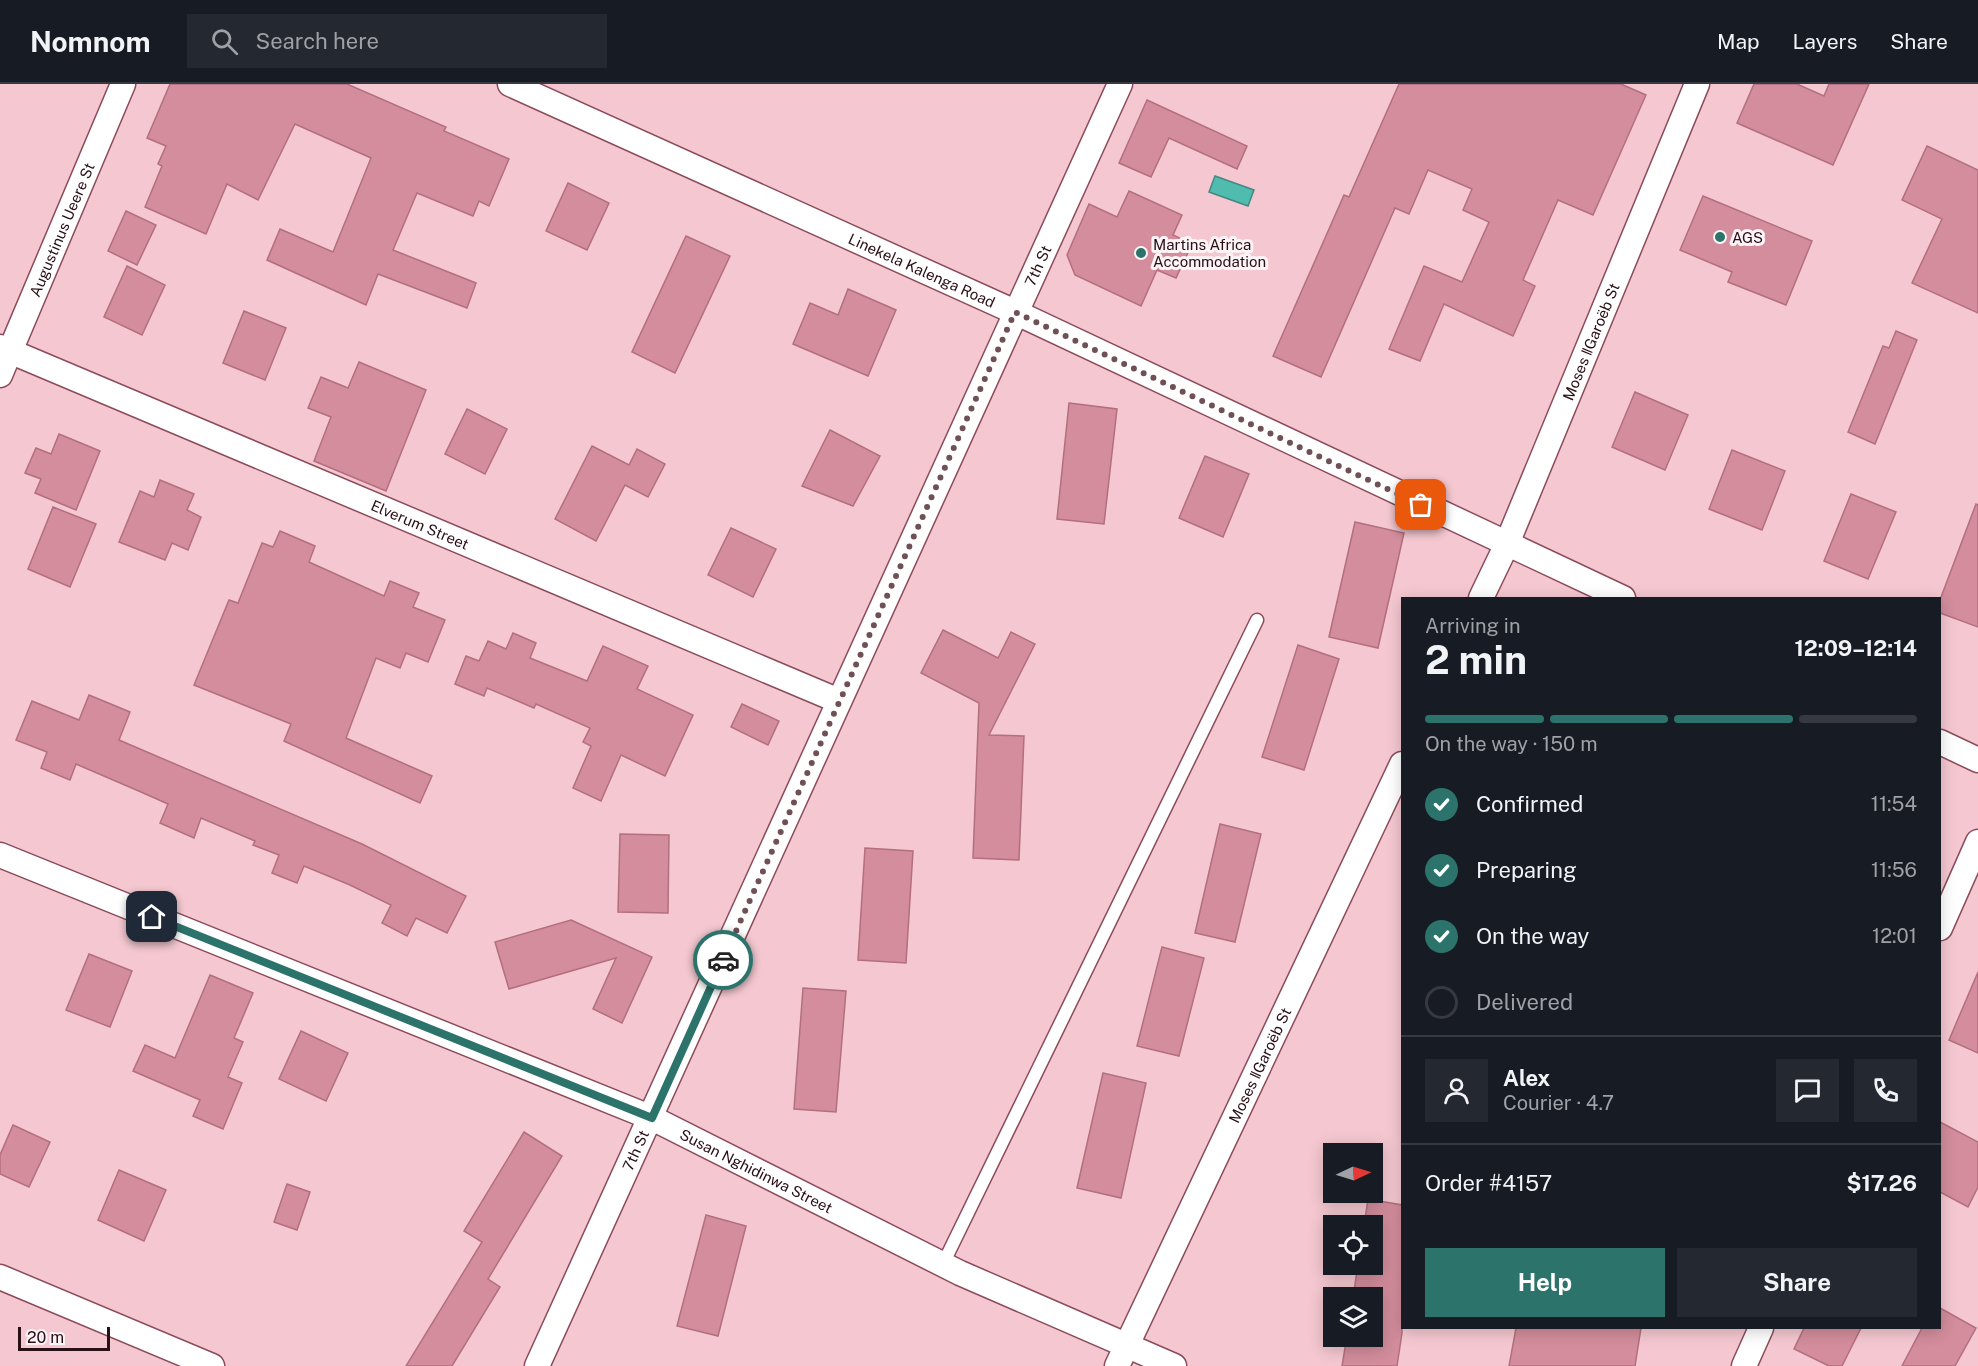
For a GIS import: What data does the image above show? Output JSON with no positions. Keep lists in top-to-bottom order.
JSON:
{
  "streets": {
    "street": [
      "Augustinus Ueere St",
      "7th St",
      "Linekela Kalenga Road",
      "Moses ǁGaroëb St",
      "Elverum Street",
      "Susan Nghidinwa Street"
    ]
  },
  "crossings": [
    ["Augustinus Ueere St", "Elverum Street"],
    ["7th St", "Linekela Kalenga Road"],
    ["7th St", "Elverum Street"],
    ["7th St", "Susan Nghidinwa Street"],
    ["Linekela Kalenga Road", "Moses ǁGaroëb St"],
    ["Moses ǁGaroëb St", "Susan Nghidinwa Street"]
  ],
  "places": ["AGS", "Martins Africa Accommodation"],
  "scale_bar": "20 m",
  "north": "right",
  "page": {
    "header": "Nomnom",
    "search": "Search here",
    "nav": ["Map", "Layers", "Share"],
    "heading": ["2 min", "Arriving in", "12:09–12:14"],
    "panel": [
      "Alex",
      "Courier · 4.7",
      "Order #4157",
      "$17.26"
    ],
    "bar": "On the way · 150 m",
    "list": [
      ["Confirmed", "11:54"],
      ["Preparing", "11:56"],
      ["On the way", "12:01"],
      "Delivered"
    ],
    "buttons": ["Help", "Share"],
    "scale": "20 m"
  }
}
